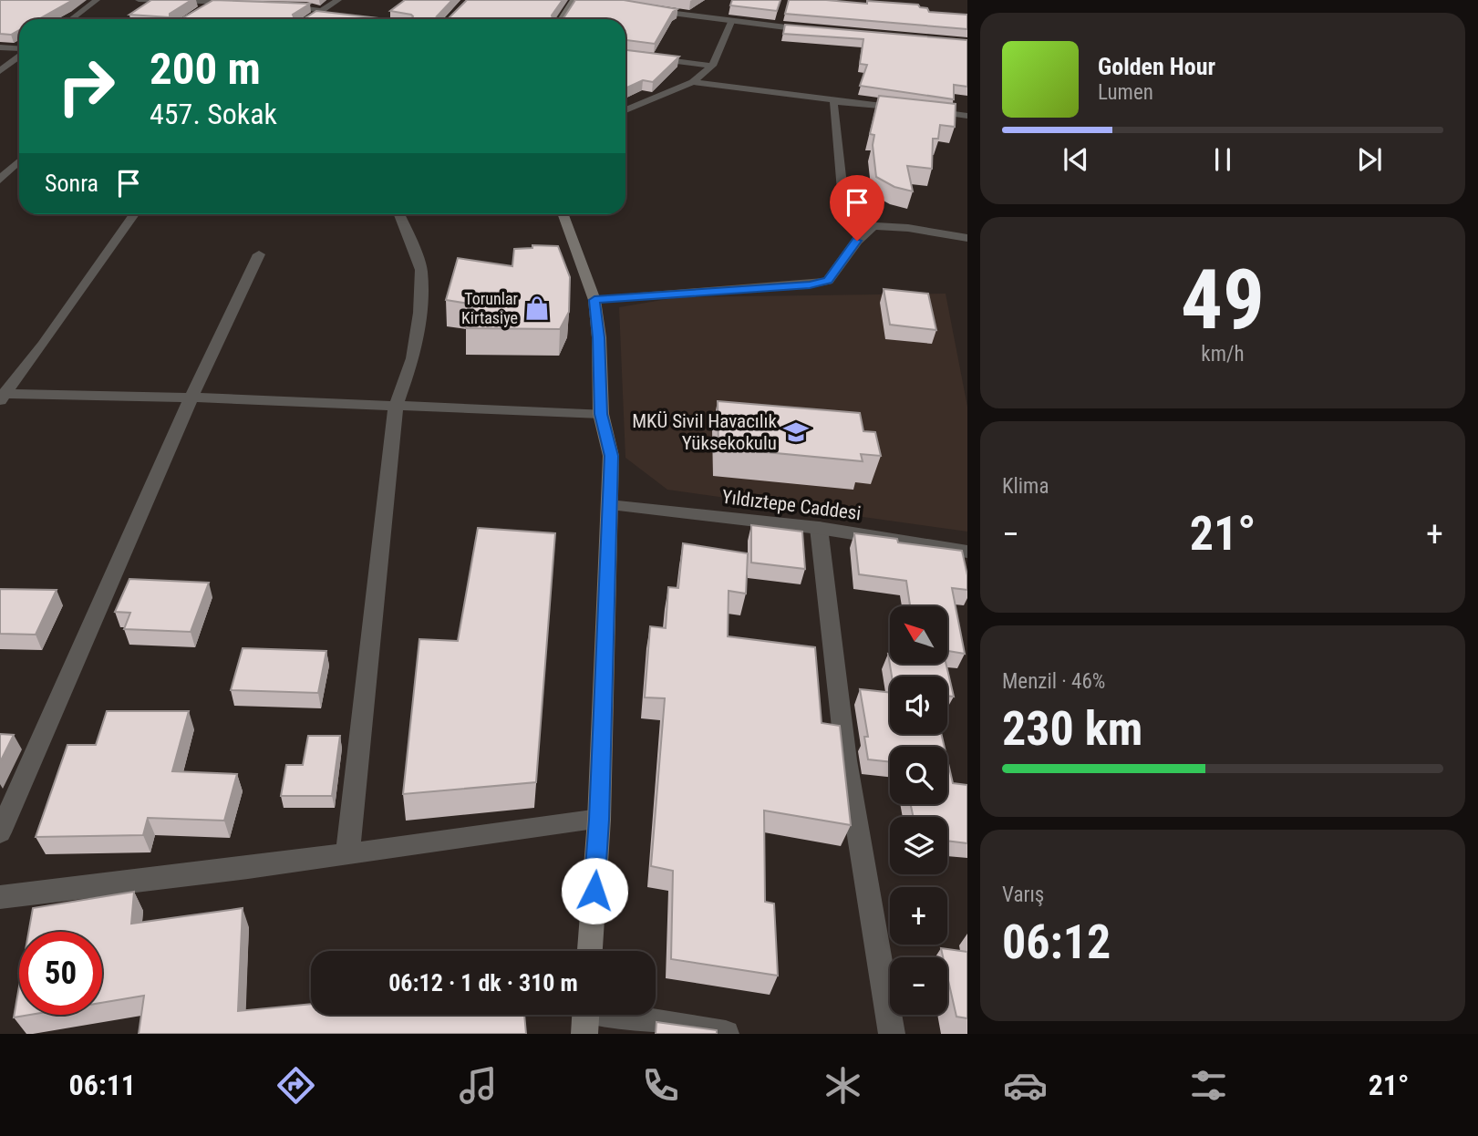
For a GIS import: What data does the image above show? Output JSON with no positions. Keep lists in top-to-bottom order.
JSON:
{
  "streets": {
    "street": ["Yıldıztepe Caddesi"]
  },
  "places": {
    "shop": ["Torunlar Kirtasiye"],
    "school or university": ["MKÜ Sivil Havacılık Yüksekokulu"]
  },
  "north": "top left",
  "page": {
    "turn": ["200 m", "457. Sokak"],
    "song": ["Golden Hour", "Lumen"],
    "then": "Sonra",
    "tile": [
      ["49", "km/h"],
      "Klima",
      ["Menzil · 46%", "230 km"],
      ["Varış", "06:12"]
    ],
    "heat": ["−", "21°", "+"],
    "map_buttons": ["+", "−"],
    "limit": "50",
    "trip": "06:12 · 1 dk · 310 m",
    "tabs": ["06:11", "21°"]
  }
}
